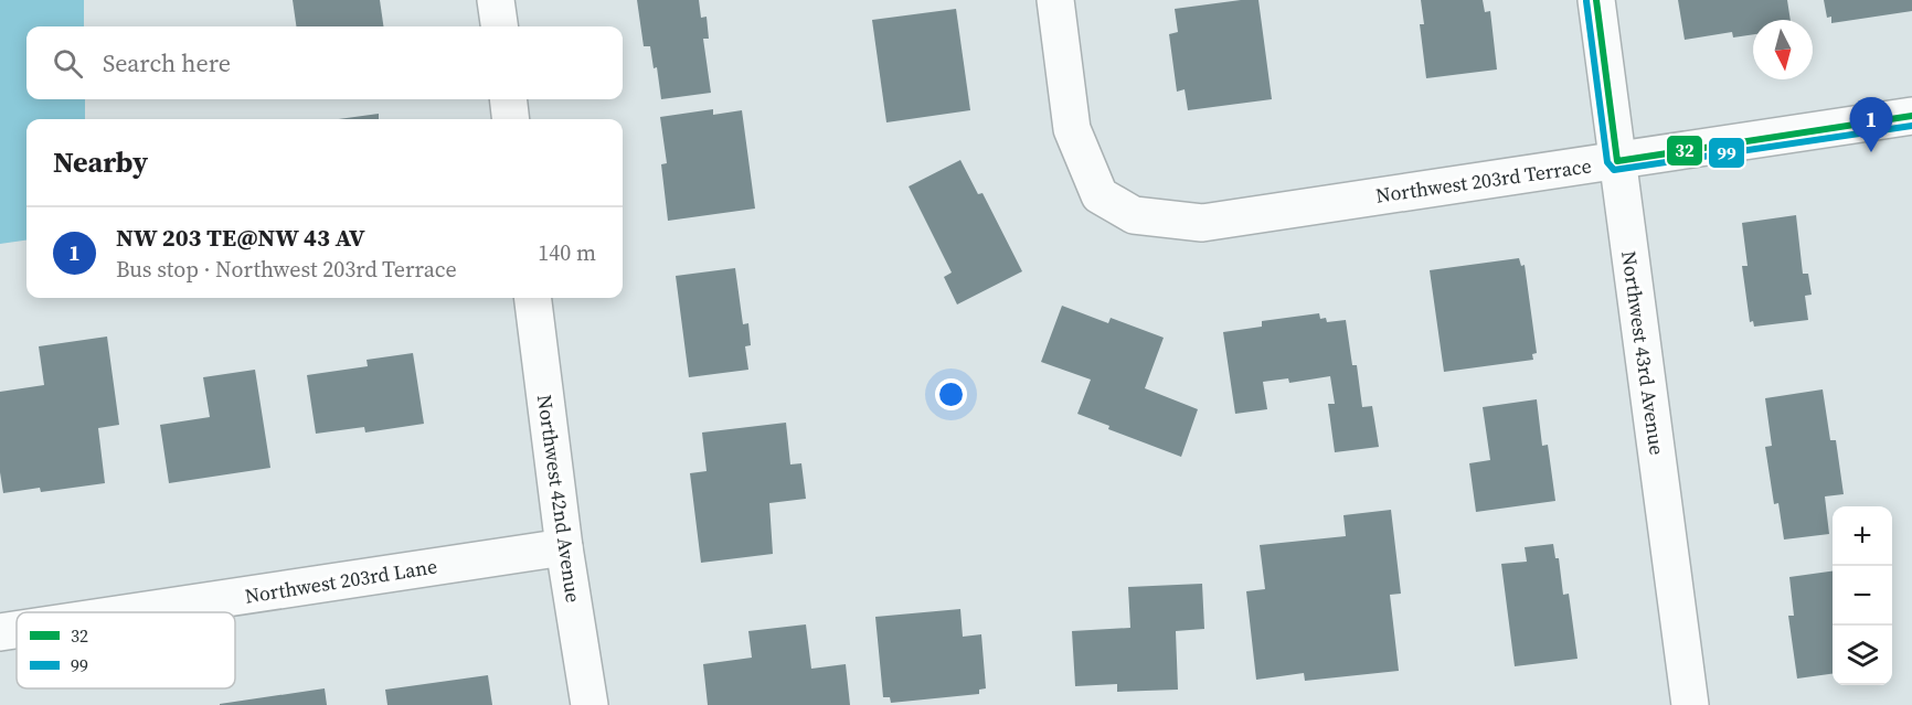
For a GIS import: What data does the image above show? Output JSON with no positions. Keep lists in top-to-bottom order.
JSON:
{
  "streets": {
    "street": [
      "Northwest 203rd Terrace",
      "Northwest 43rd Avenue",
      "Northwest 42nd Avenue",
      "Northwest 203rd Lane"
    ]
  },
  "crossings": [
    ["Northwest 203rd Terrace", "Northwest 43rd Avenue"],
    ["Northwest 42nd Avenue", "Northwest 203rd Lane"]
  ],
  "lines": ["transit line 32", "transit line 99"],
  "legend": ["32", "99"],
  "north": "bottom",
  "page": {
    "search": "Search here",
    "pins": "1",
    "heading": "Nearby",
    "list": [
      {
        "mark": "1",
        "name": "NW 203 TE@NW 43 AV",
        "note": "Bus stop · Northwest 203rd Terrace",
        "value": "140 m"
      }
    ],
    "map_buttons": ["+", "−"]
  }
}
